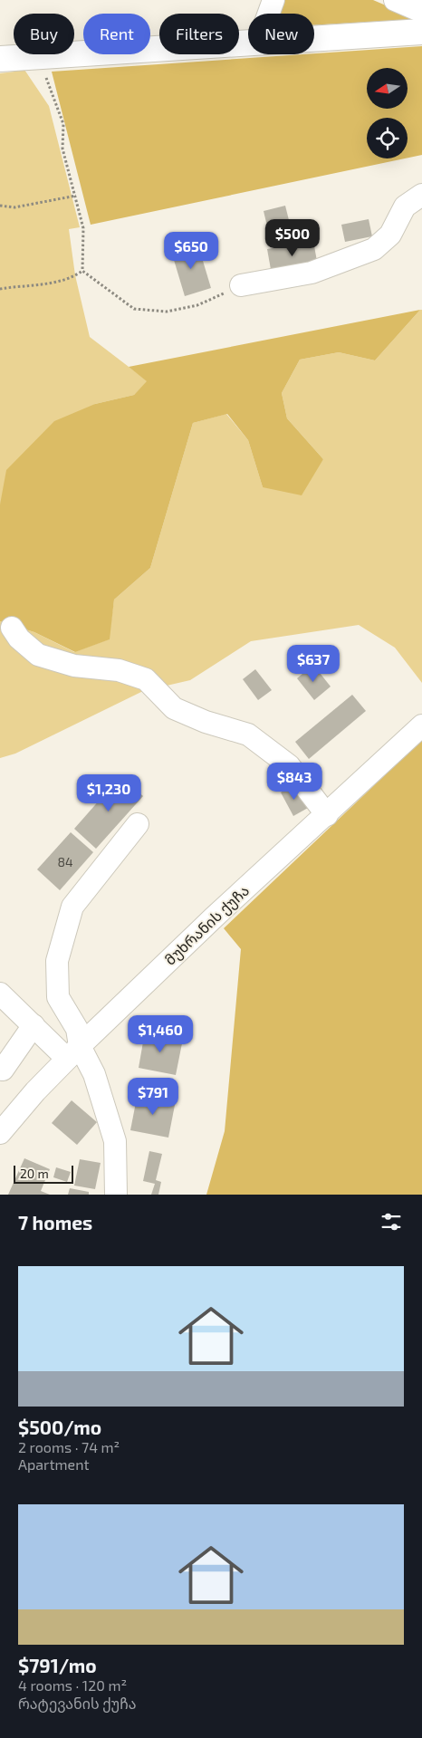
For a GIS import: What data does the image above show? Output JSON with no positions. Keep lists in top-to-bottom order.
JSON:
{
  "streets": {
    "street": ["მუხრანის ქუჩა"]
  },
  "house_numbers": ["84"],
  "scale_bar": "20 m",
  "north": "left",
  "page": {
    "chip": [
      "Buy",
      "Rent",
      "Filters",
      "New"
    ],
    "price": [
      "$500",
      "$650",
      "$637",
      "$843",
      "$1,230",
      "$1,460",
      "$791"
    ],
    "scale": "20 m",
    "heading": "7 homes",
    "list": [
      {
        "name": "$500/mo",
        "note": "2 rooms · 74 m² · Apartment"
      },
      {
        "name": "$791/mo",
        "note": "4 rooms · 120 m² · რატევანის ქუჩა"
      }
    ]
  }
}
